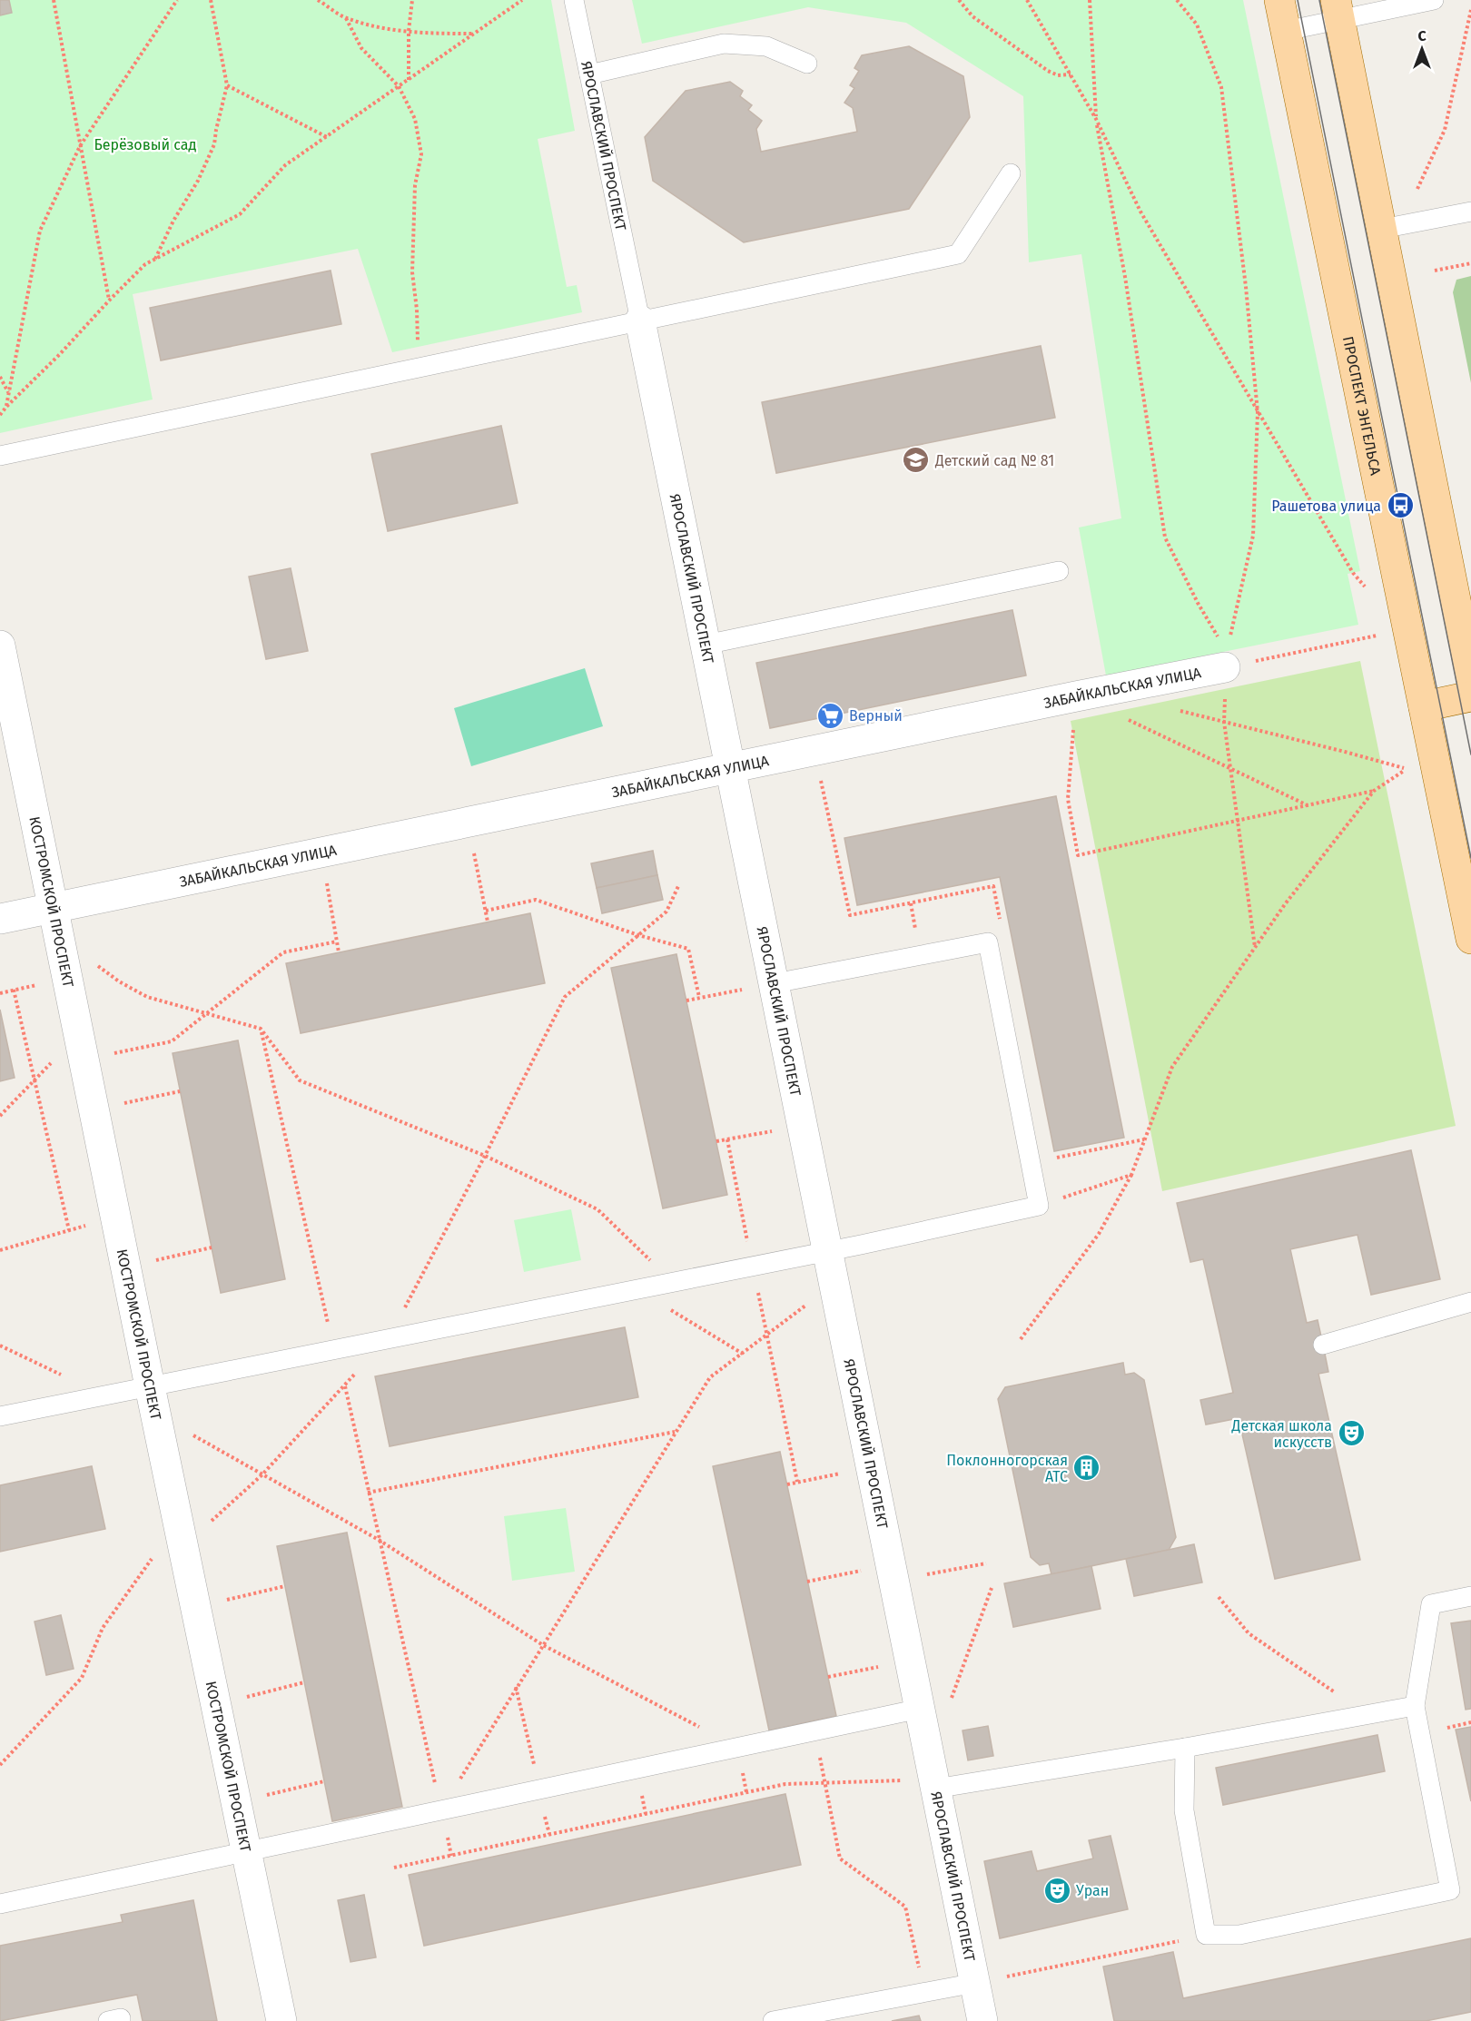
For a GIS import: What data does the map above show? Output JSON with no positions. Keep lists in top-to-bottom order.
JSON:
{
  "streets": {
    "main road": ["ПРОСПЕКТ ЭНГЕЛЬСА"],
    "street": ["ЯРОСЛАВСКИЙ ПРОСПЕКТ", "ЗАБАЙКАЛЬСКАЯ УЛИЦА", "КОСТРОМСКОЙ ПРОСПЕКТ"]
  },
  "crossings": [
    ["ЯРОСЛАВСКИЙ ПРОСПЕКТ", "ЗАБАЙКАЛЬСКАЯ УЛИЦА"],
    ["ЗАБАЙКАЛЬСКАЯ УЛИЦА", "КОСТРОМСКОЙ ПРОСПЕКТ"]
  ],
  "parks": ["Берёзовый сад"],
  "places": {
    "school or university": ["Детский сад № 81"],
    "bus stop": ["Рашетова улица"],
    "supermarket": ["Верный"],
    "theatre": ["Детская школа искусств", "Уран"],
    "building": ["Поклонногорская АТС"]
  },
  "north": "top"
}
